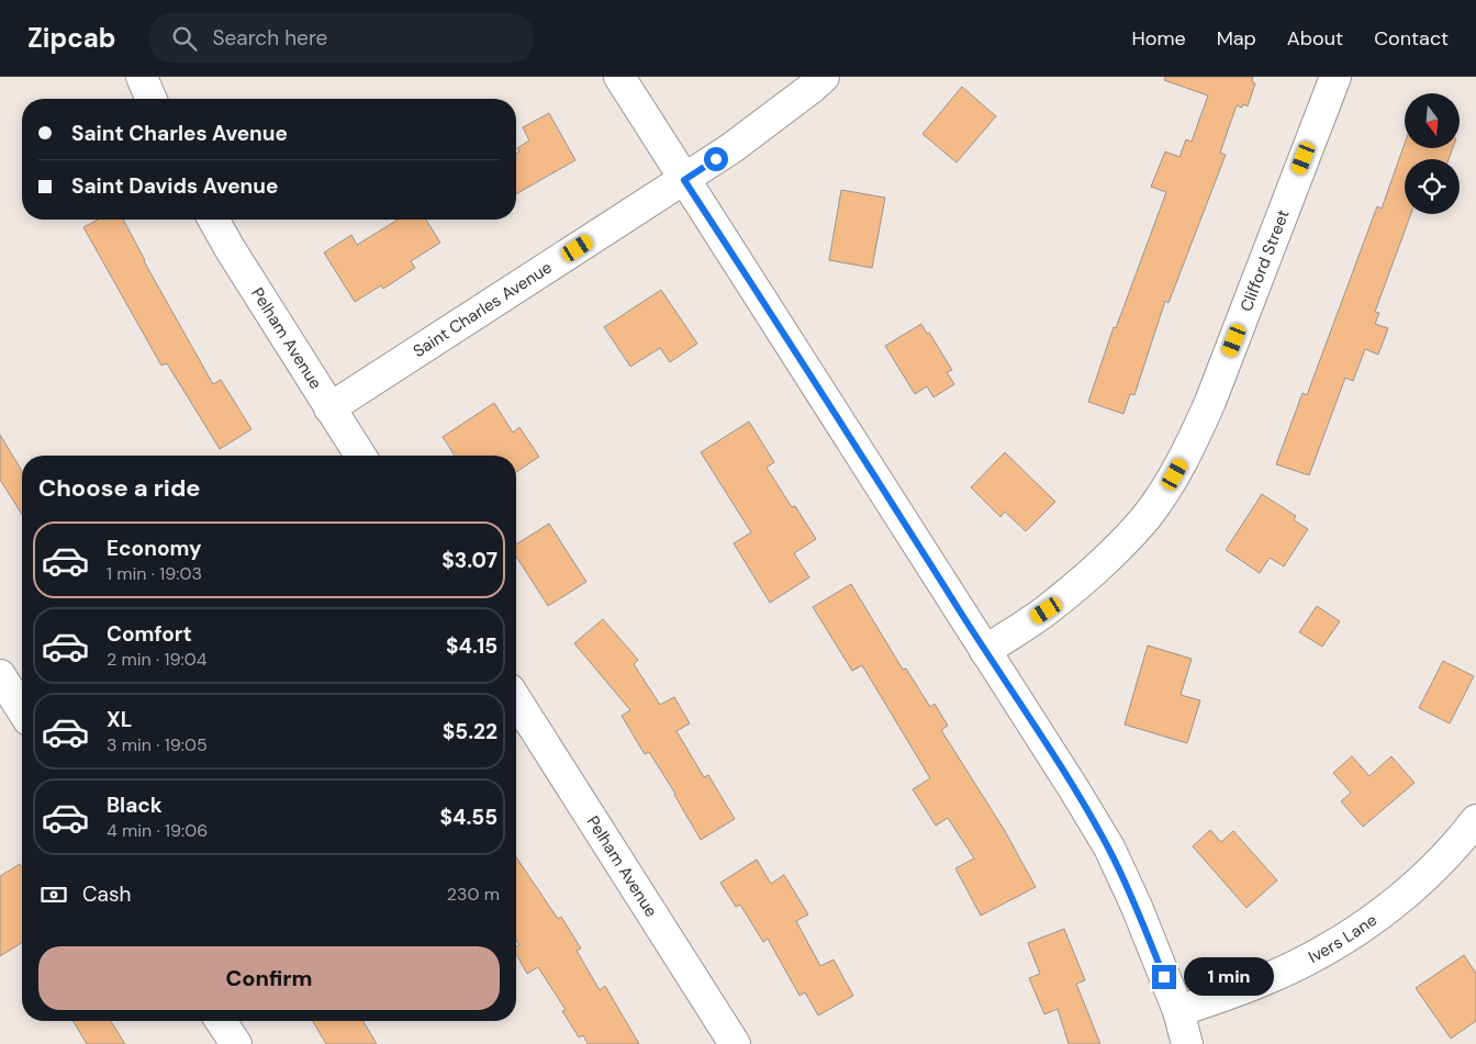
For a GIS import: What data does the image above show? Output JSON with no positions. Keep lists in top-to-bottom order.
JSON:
{
  "streets": {
    "street": [
      "Clifford Street",
      "Saint Charles Avenue",
      "Pelham Avenue",
      "Ivers Lane"
    ]
  },
  "crossings": [
    ["Saint Charles Avenue", "Pelham Avenue"]
  ],
  "north": "bottom",
  "page": {
    "header": "Zipcab",
    "search": "Search here",
    "nav": [
      "Home",
      "Map",
      "About",
      "Contact"
    ],
    "banner": ["Saint Charles Avenue", "Saint Davids Avenue"],
    "heading": "Choose a ride",
    "list": [
      {
        "name": "Economy",
        "note": "1 min · 19:03",
        "value": "$3.07"
      },
      {
        "name": "Comfort",
        "note": "2 min · 19:04",
        "value": "$4.15"
      },
      {
        "name": "XL",
        "note": "3 min · 19:05",
        "value": "$5.22"
      },
      {
        "name": "Black",
        "note": "4 min · 19:06",
        "value": "$4.55"
      }
    ],
    "pay": ["Cash", "230 m"],
    "buttons": "Confirm",
    "bubble": "1 min"
  }
}
